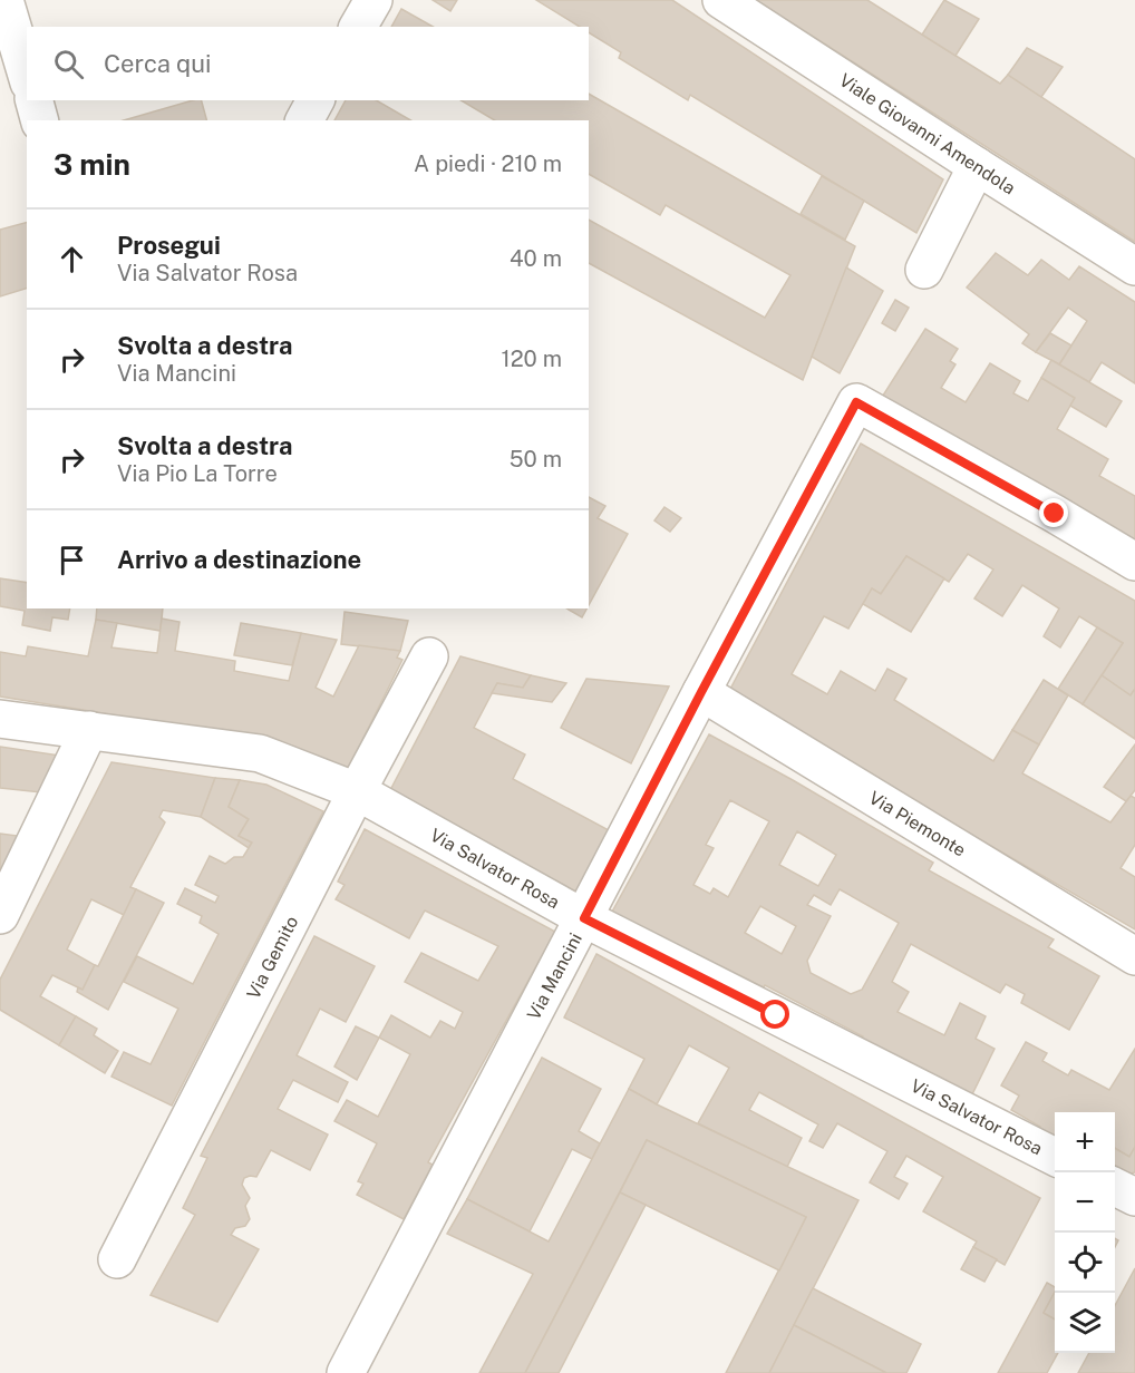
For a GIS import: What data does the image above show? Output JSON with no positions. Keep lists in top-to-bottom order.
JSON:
{
  "streets": {
    "street": [
      "Viale Giovanni Amendola",
      "Via Piemonte",
      "Via Salvator Rosa",
      "Via Gemito",
      "Via Mancini"
    ]
  },
  "crossings": [
    ["Via Piemonte", "Via Mancini"],
    ["Via Salvator Rosa", "Via Gemito"],
    ["Via Salvator Rosa", "Via Mancini"]
  ],
  "page": {
    "search": "Cerca qui",
    "heading": ["3 min", "A piedi · 210 m"],
    "list": [
      ["Prosegui", "Via Salvator Rosa", "40 m"],
      ["Svolta a destra", "Via Mancini", "120 m"],
      ["Svolta a destra", "Via Pio La Torre", "50 m"],
      "Arrivo a destinazione"
    ],
    "map_buttons": ["+", "−"]
  }
}
